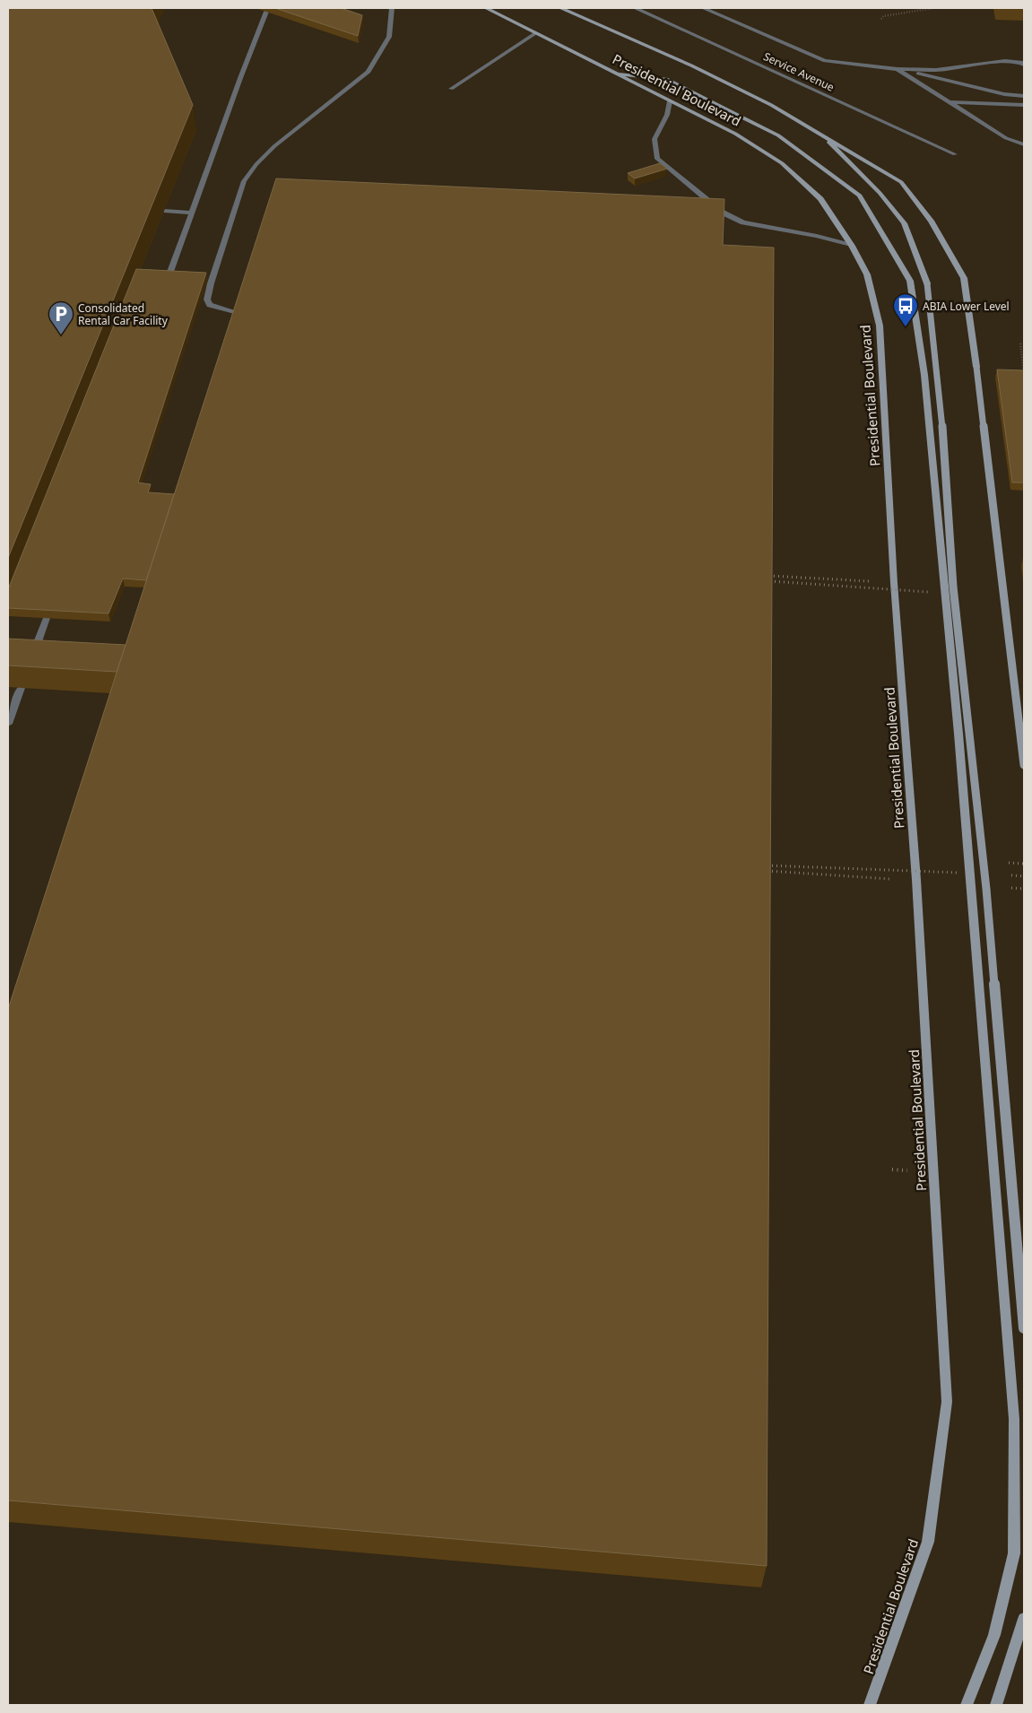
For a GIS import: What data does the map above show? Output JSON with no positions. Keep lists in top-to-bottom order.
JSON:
{
  "streets": {
    "main road": ["Presidential Boulevard"],
    "lane": ["Service Avenue"]
  },
  "places": {
    "bus stop": ["ABIA Lower Level"],
    "parking": ["Consolidated Rental Car Facility"]
  }
}
